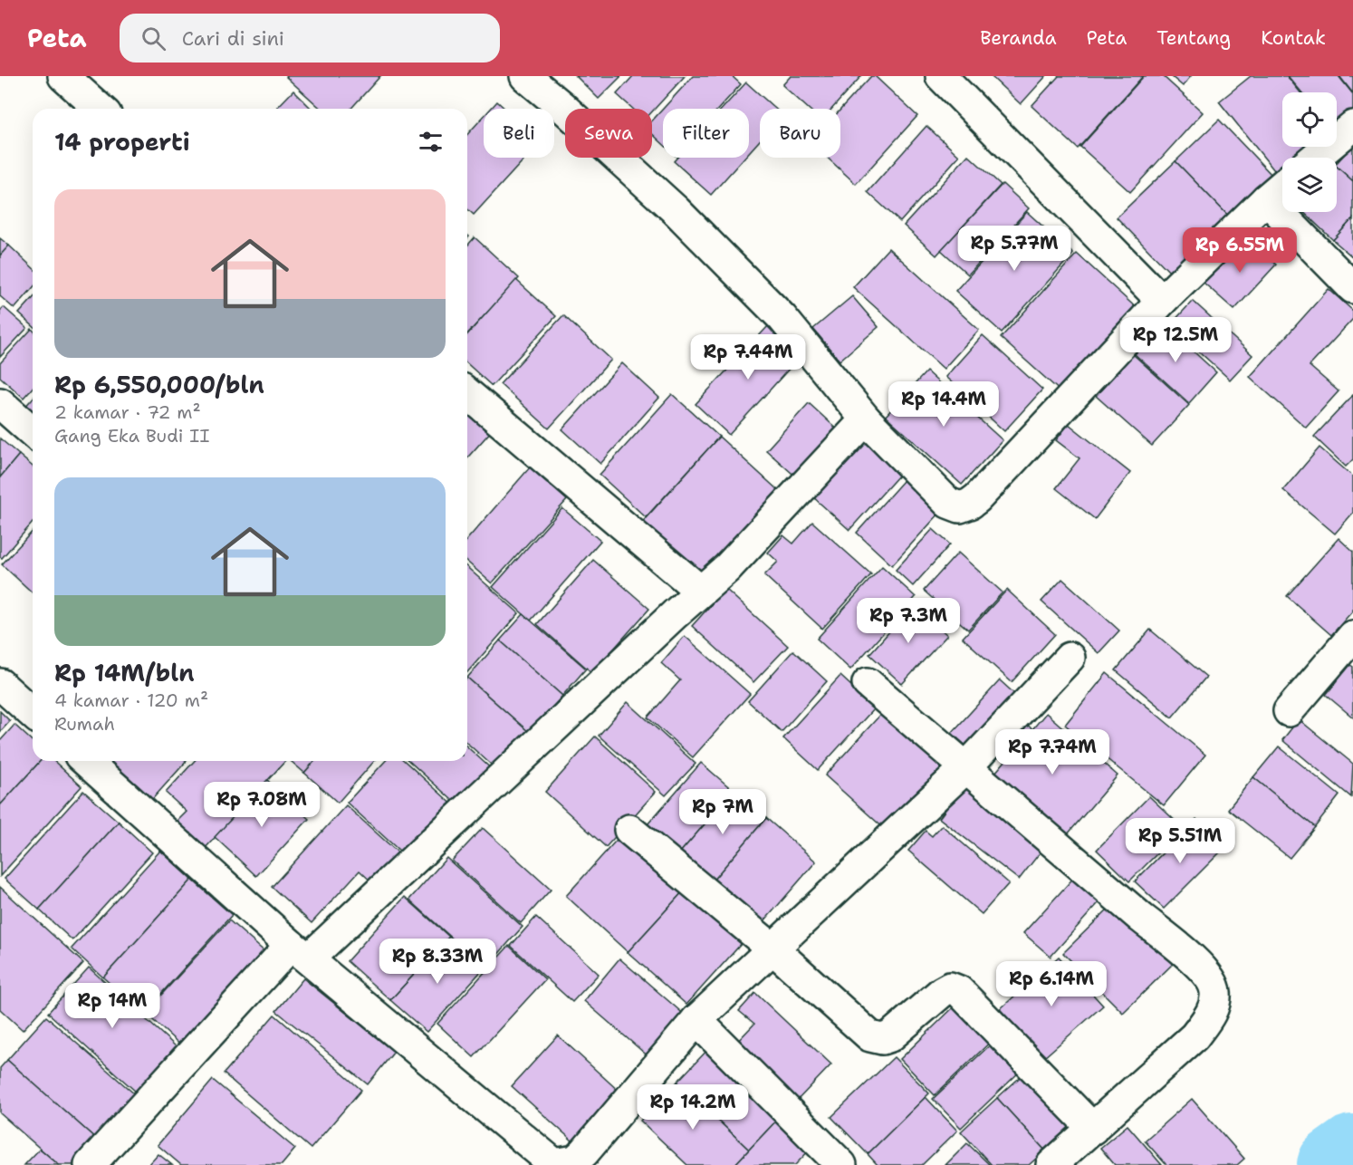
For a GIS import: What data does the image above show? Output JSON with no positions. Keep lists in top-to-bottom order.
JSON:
{
  "page": {
    "header": "Peta",
    "search": "Cari di sini",
    "nav": [
      "Beranda",
      "Peta",
      "Tentang",
      "Kontak"
    ],
    "chip": [
      "Beli",
      "Sewa",
      "Filter",
      "Baru"
    ],
    "heading": "14 properti",
    "list": [
      {
        "name": "Rp 6,550,000/bln",
        "note": "2 kamar · 72 m² · Gang Eka Budi II"
      },
      {
        "name": "Rp 14M/bln",
        "note": "4 kamar · 120 m² · Rumah"
      }
    ],
    "price": [
      "Rp 5.77M",
      "Rp 6.55M",
      "Rp 12.5M",
      "Rp 7.44M",
      "Rp 14.4M",
      "Rp 7.3M",
      "Rp 7.74M",
      "Rp 7.08M",
      "Rp 7M",
      "Rp 5.51M",
      "Rp 8.33M",
      "Rp 6.14M",
      "Rp 14M",
      "Rp 14.2M"
    ]
  }
}
